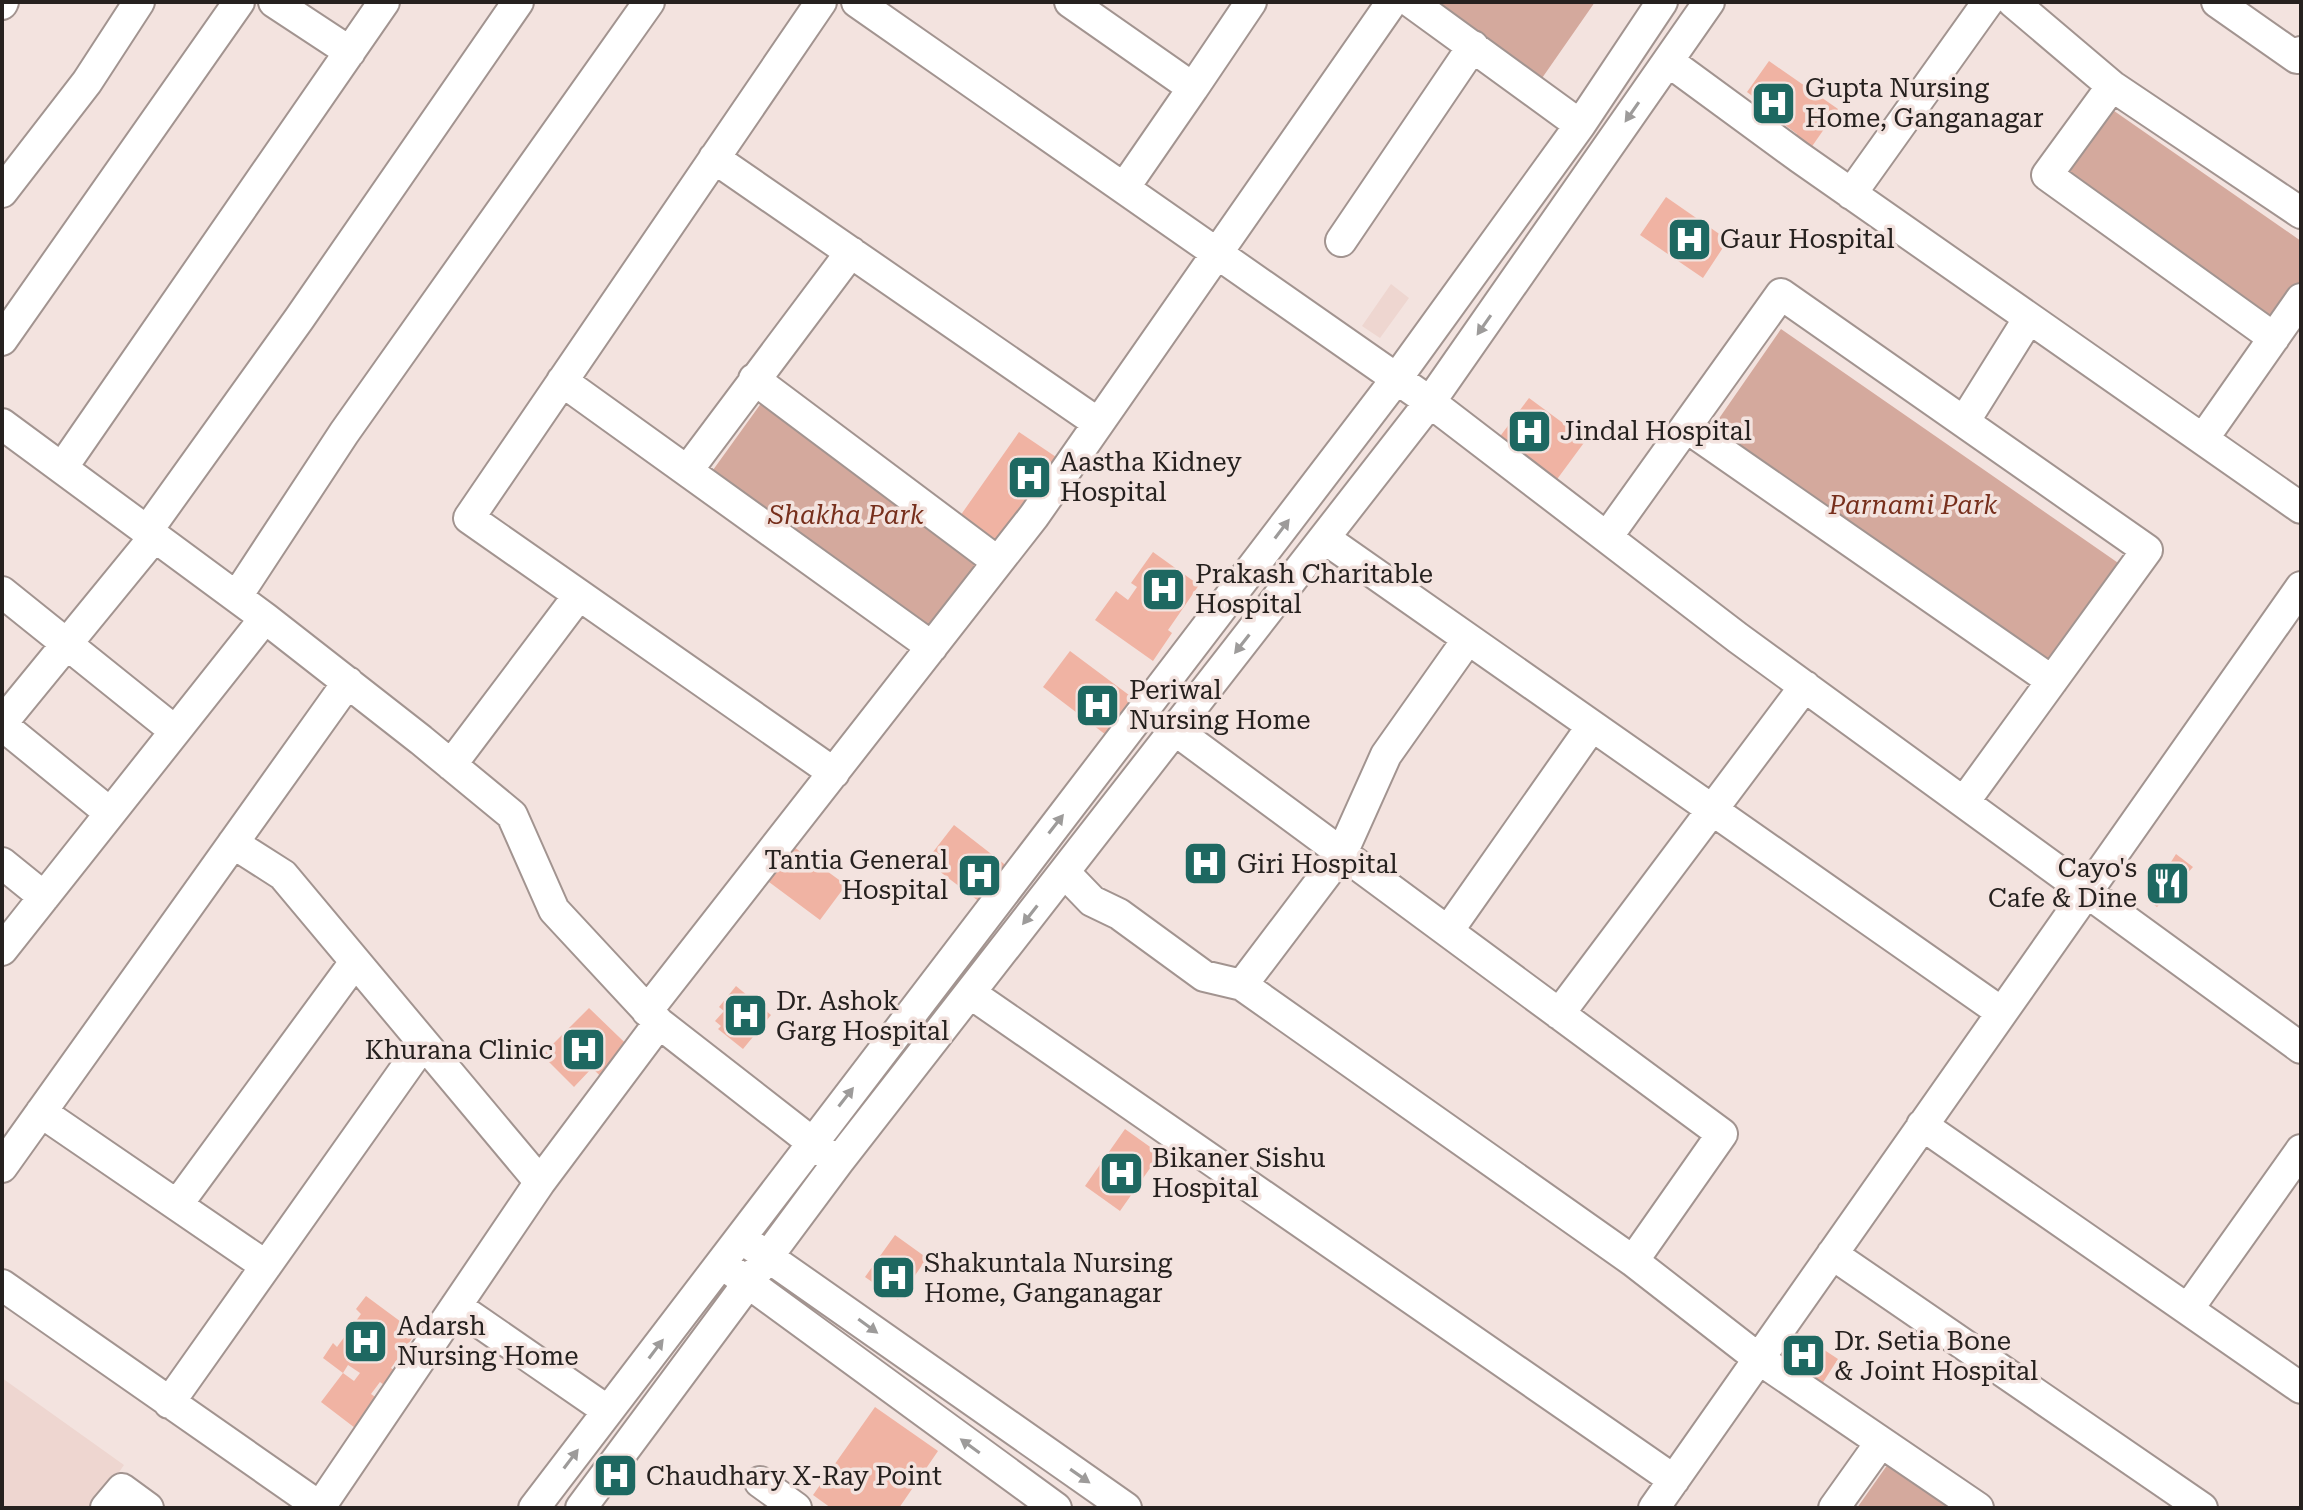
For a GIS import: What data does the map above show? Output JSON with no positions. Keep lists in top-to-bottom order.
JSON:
{
  "parks": ["Parnami Park", "Shakha Park"],
  "places": {
    "hospital": [
      "Gupta Nursing Home, Ganganagar",
      "Gaur Hospital",
      "Jindal Hospital",
      "Aastha Kidney Hospital",
      "Prakash Charitable Hospital",
      "Periwal Nursing Home",
      "Giri Hospital",
      "Tantia General Hospital",
      "Dr. Ashok Garg Hospital",
      "Khurana Clinic",
      "Bikaner Sishu Hospital",
      "Shakuntala Nursing Home, Ganganagar",
      "Adarsh Nursing Home",
      "Dr. Setia Bone & Joint Hospital",
      "Chaudhary X-Ray Point"
    ],
    "restaurant": ["Cayo's Cafe & Dine"]
  }
}
